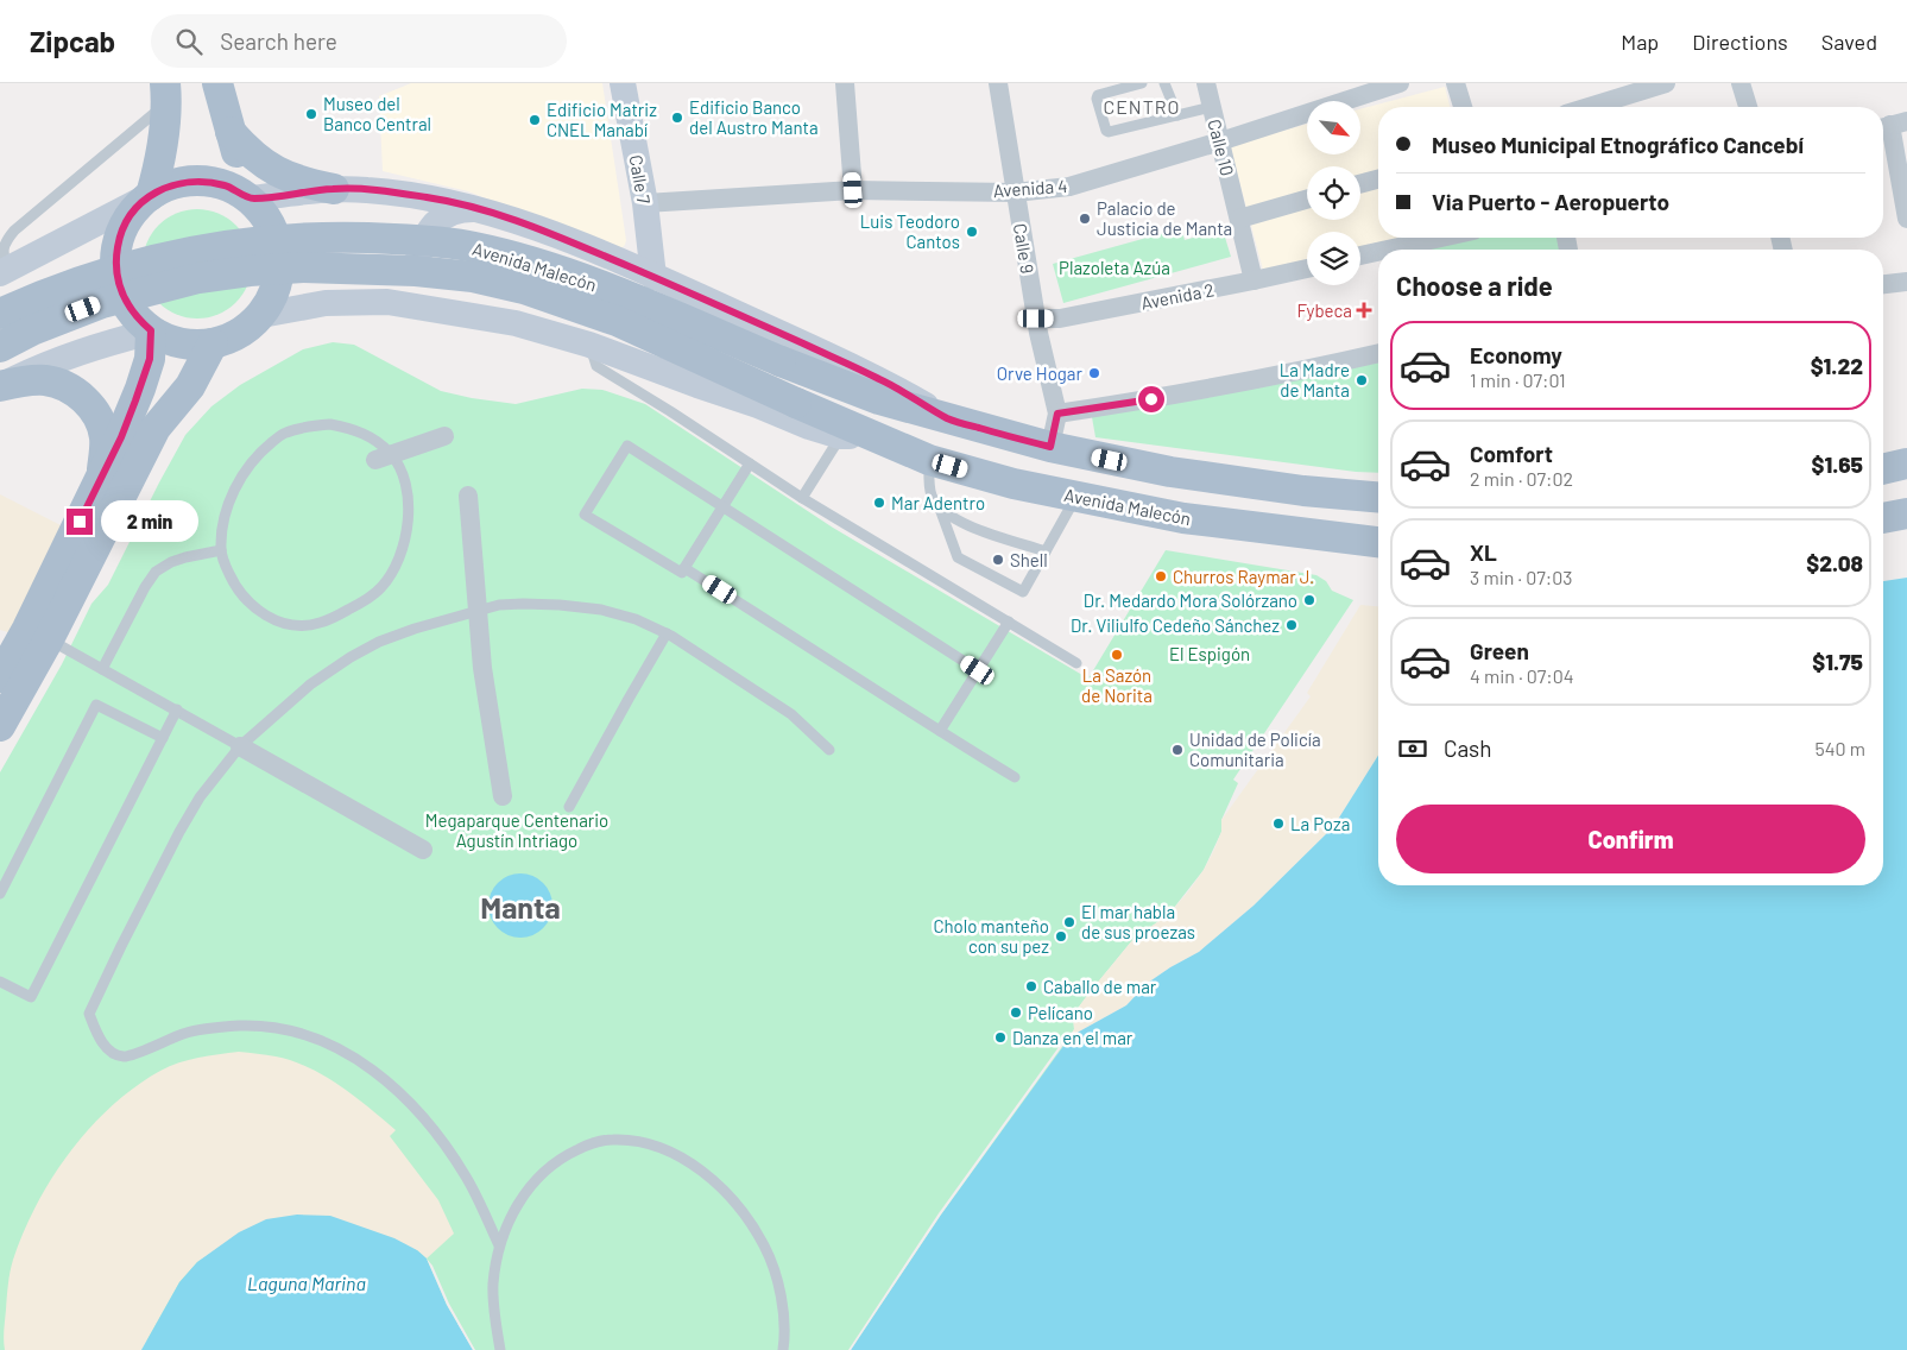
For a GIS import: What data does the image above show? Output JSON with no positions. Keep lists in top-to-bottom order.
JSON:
{
  "streets": {
    "main road": ["Calle 7", "Avenida Malecón"],
    "street": [
      "Calle 10",
      "Avenida 4",
      "Calle 9",
      "Avenida 2"
    ]
  },
  "crossings": [
    ["Calle 10", "Avenida 4"],
    ["Calle 10", "Avenida 2"],
    ["Calle 7", "Avenida 4"],
    ["Calle 7", "Avenida Malecón"],
    ["Avenida 4", "Calle 9"],
    ["Calle 9", "Avenida Malecón"],
    ["Calle 9", "Avenida 2"]
  ],
  "districts": ["CENTRO", "Manta"],
  "water": ["Laguna Marina"],
  "parks": ["Plazoleta Azúa", "El Espigón", "Megaparque Centenario Agustín Intriago"],
  "places": {
    "other": [
      "Museo del Banco Central",
      "Edificio Banco del Austro Manta",
      "Edificio Matriz CNEL Manabí",
      "Palacio de Justicia de Manta",
      "Luis Teodoro Cantos",
      "Orve Hogar",
      "La Madre de Manta",
      "Mar Adentro",
      "Shell",
      "Churros Raymar J.",
      "Dr. Medardo Mora Solórzano",
      "Dr. Viliulfo Cedeño Sánchez",
      "La Sazón de Norita",
      "Unidad de Policía Comunitaria",
      "La Poza",
      "El mar habla de sus proezas",
      "Cholo manteño con su pez",
      "Caballo de mar",
      "Pelícano",
      "Danza en el mar"
    ],
    "health": ["Fybeca"]
  },
  "north": "bottom right",
  "page": {
    "header": "Zipcab",
    "search": "Search here",
    "nav": ["Map", "Directions", "Saved"],
    "banner": ["Museo Municipal Etnográfico Cancebí", "Via Puerto - Aeropuerto"],
    "heading": "Choose a ride",
    "list": [
      {
        "name": "Economy",
        "note": "1 min · 07:01",
        "value": "$1.22"
      },
      {
        "name": "Comfort",
        "note": "2 min · 07:02",
        "value": "$1.65"
      },
      {
        "name": "XL",
        "note": "3 min · 07:03",
        "value": "$2.08"
      },
      {
        "name": "Green",
        "note": "4 min · 07:04",
        "value": "$1.75"
      }
    ],
    "bubble": "2 min",
    "pay": ["Cash", "540 m"],
    "buttons": "Confirm"
  }
}
